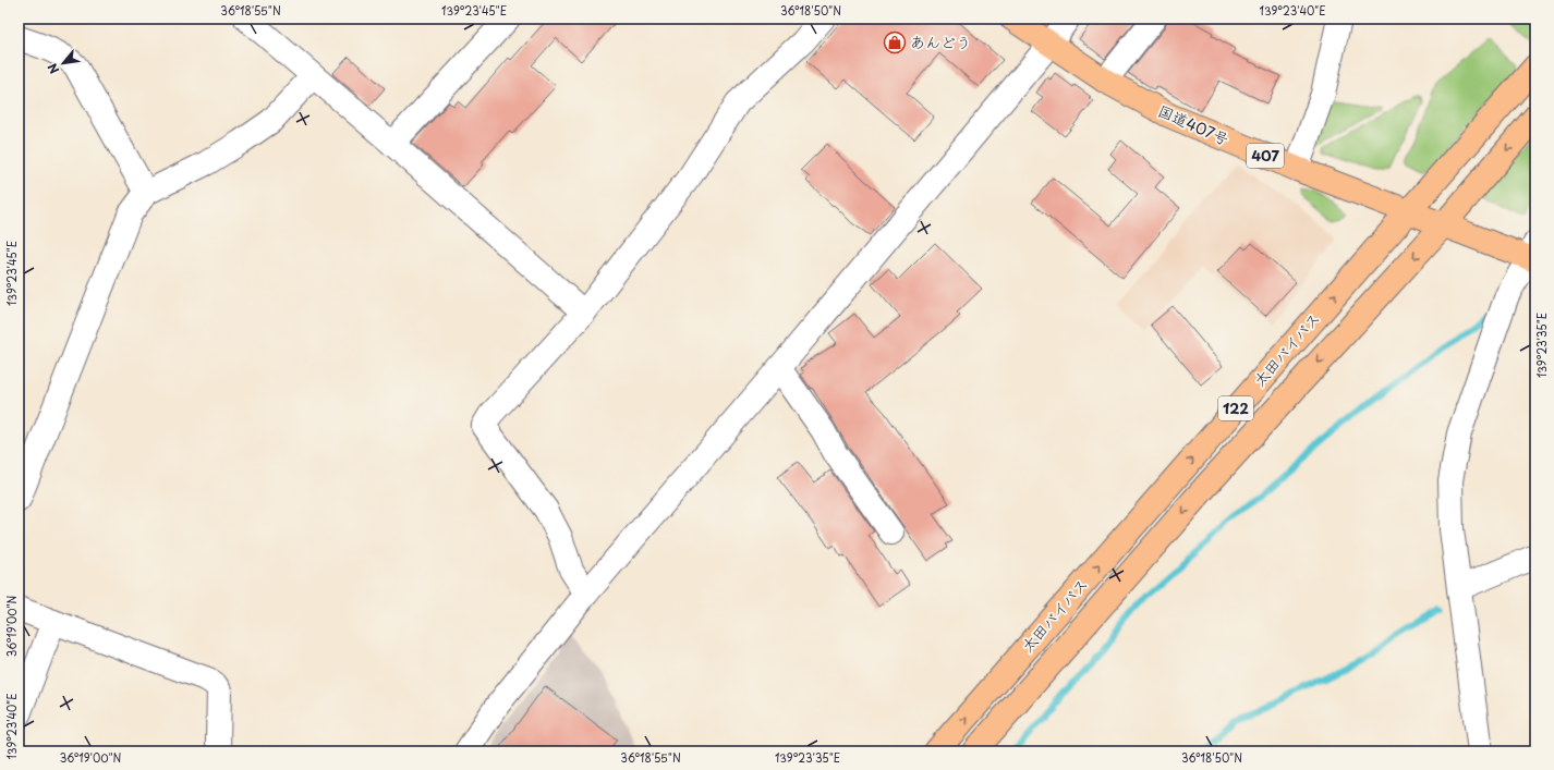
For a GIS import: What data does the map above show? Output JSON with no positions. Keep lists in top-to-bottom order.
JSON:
{
  "streets": {
    "highway": [
      "国道407号",
      "407",
      "太田バイパス",
      "122"
    ]
  },
  "crossings": [
    ["国道407号", "太田バイパス"]
  ],
  "places": {
    "shop": ["あんどう"]
  },
  "north": "bottom left",
  "coordinates": [
    "36°18'55\"N",
    "139°23'45\"E",
    "36°18'50\"N",
    "139°23'40\"E",
    "139°23'35\"E",
    "36°19'00\"N"
  ]
}
